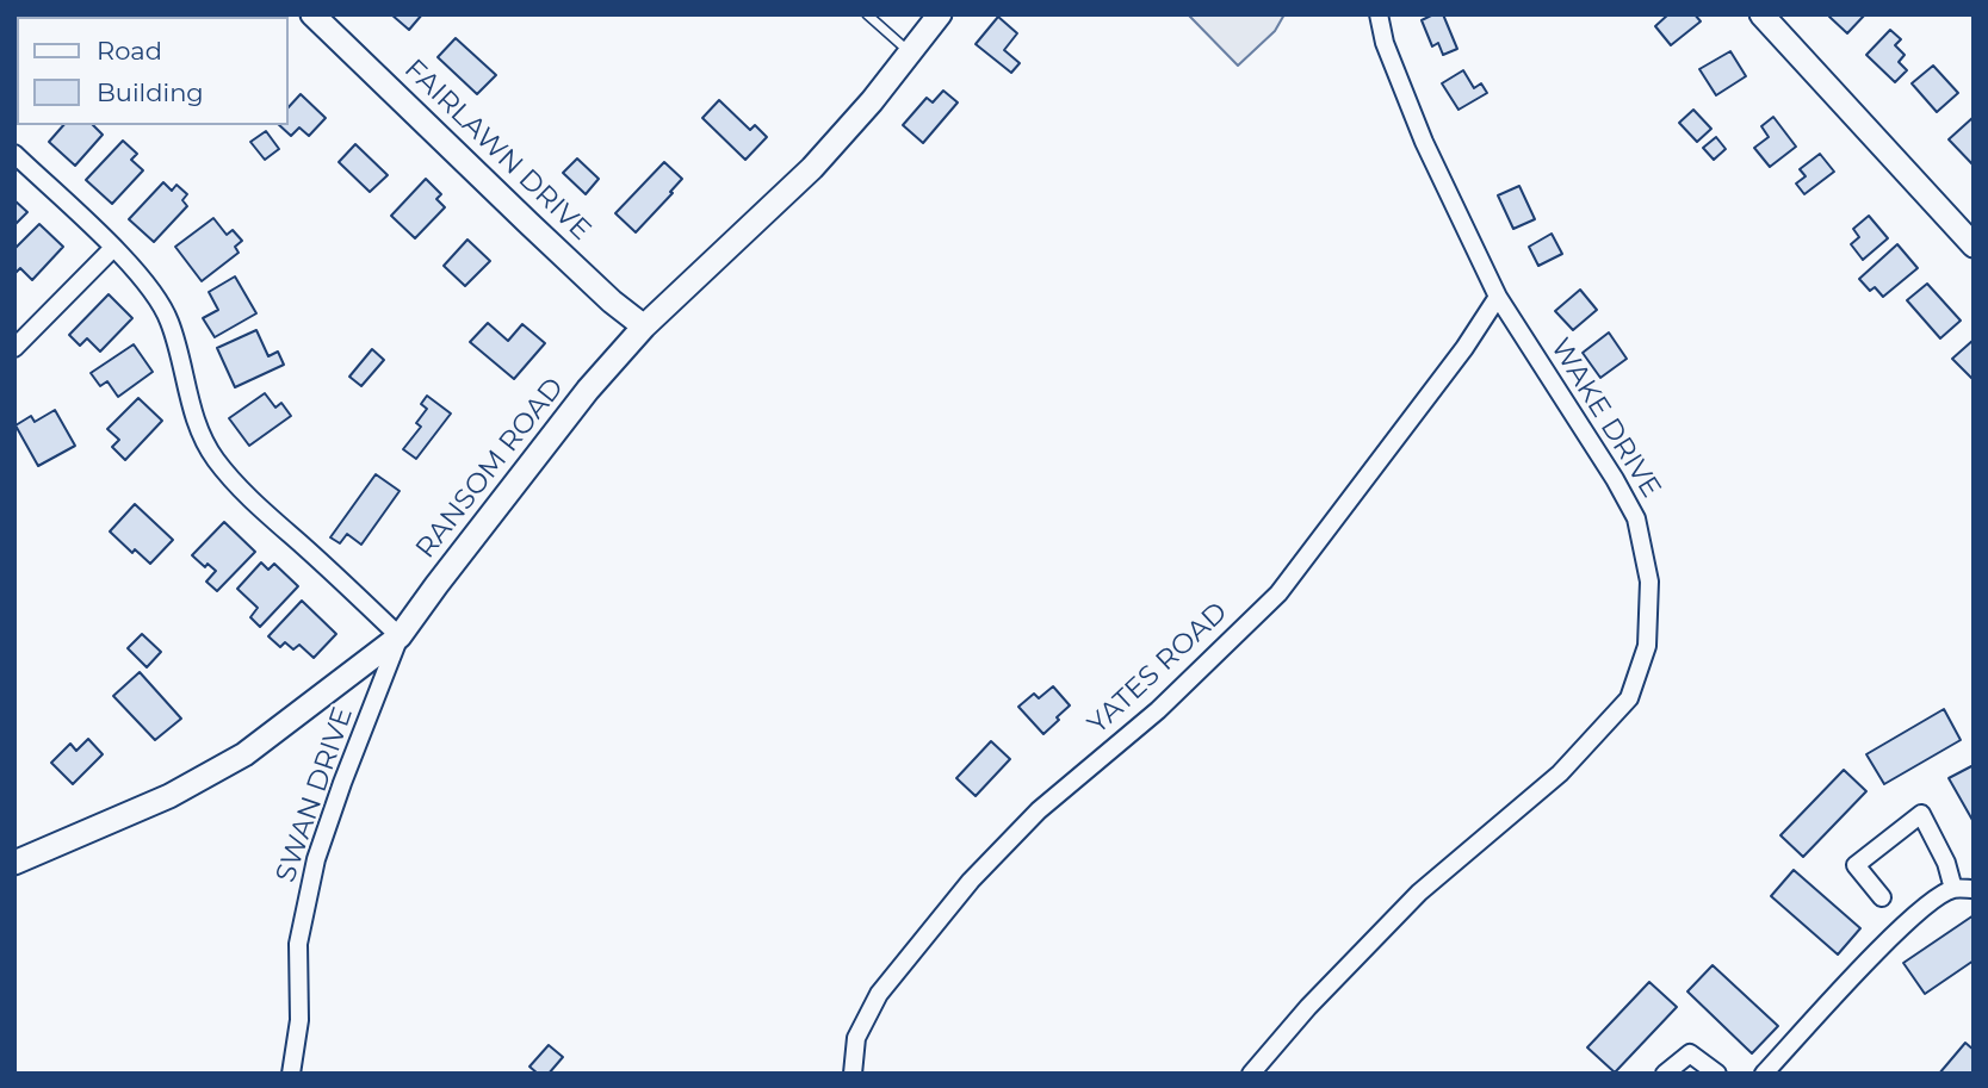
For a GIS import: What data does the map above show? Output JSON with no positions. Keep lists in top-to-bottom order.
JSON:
{
  "streets": {
    "street": [
      "FAIRLAWN DRIVE",
      "WAKE DRIVE",
      "RANSOM ROAD",
      "YATES ROAD",
      "SWAN DRIVE"
    ]
  },
  "crossings": [
    ["FAIRLAWN DRIVE", "RANSOM ROAD"],
    ["WAKE DRIVE", "YATES ROAD"],
    ["RANSOM ROAD", "SWAN DRIVE"]
  ],
  "legend": ["Road", "Building"]
}
